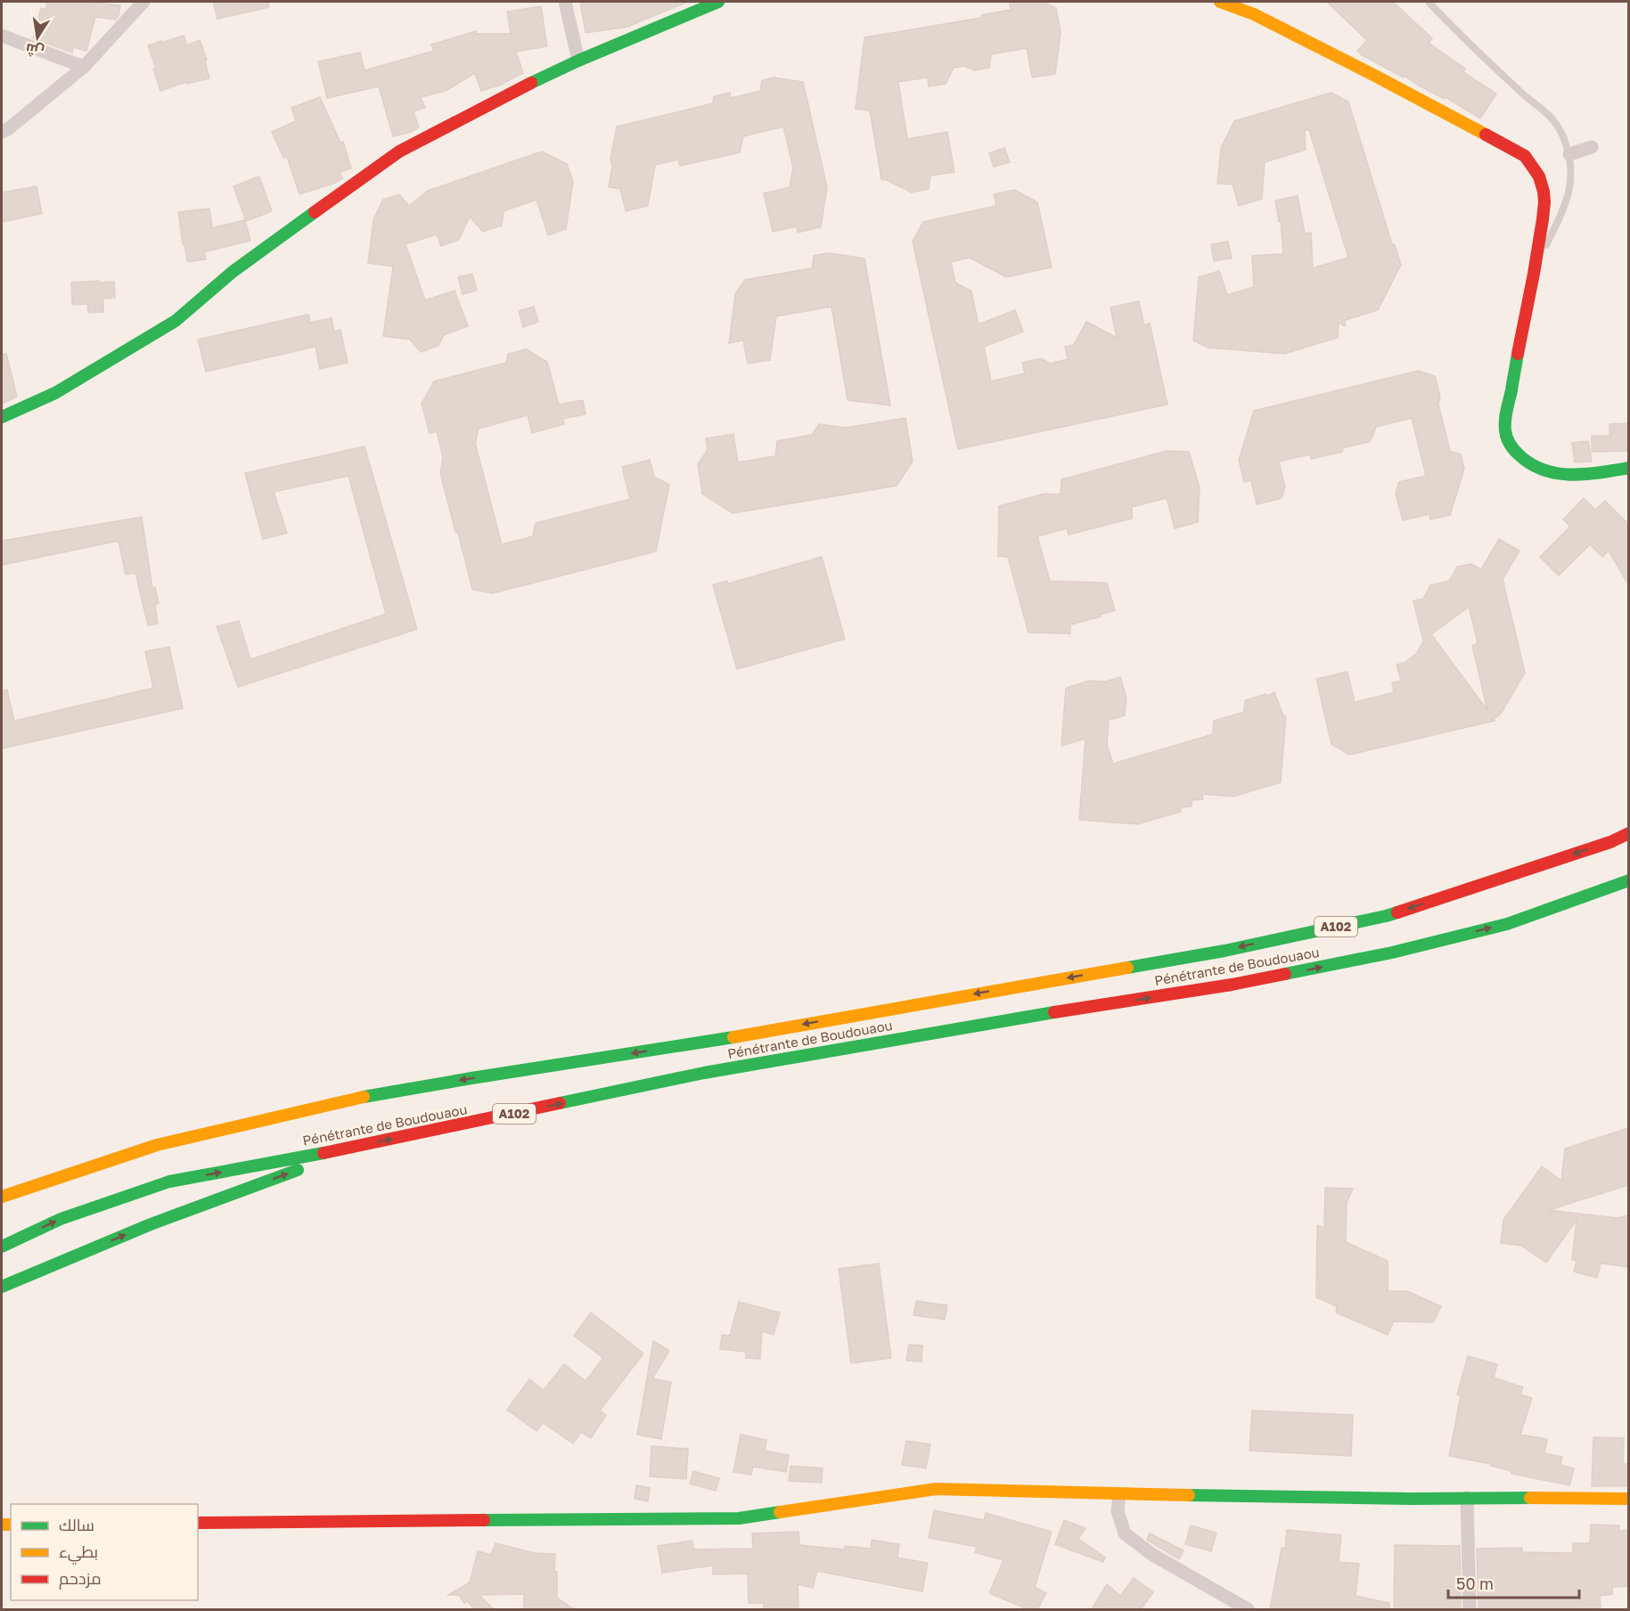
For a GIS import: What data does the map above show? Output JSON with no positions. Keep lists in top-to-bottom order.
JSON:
{
  "streets": {
    "main road": ["A102", "Pénétrante de Boudouaou"]
  },
  "legend": ["سالك", "بطيء", "مزدحم"],
  "scale_bar": "50 m",
  "north": "bottom"
}
